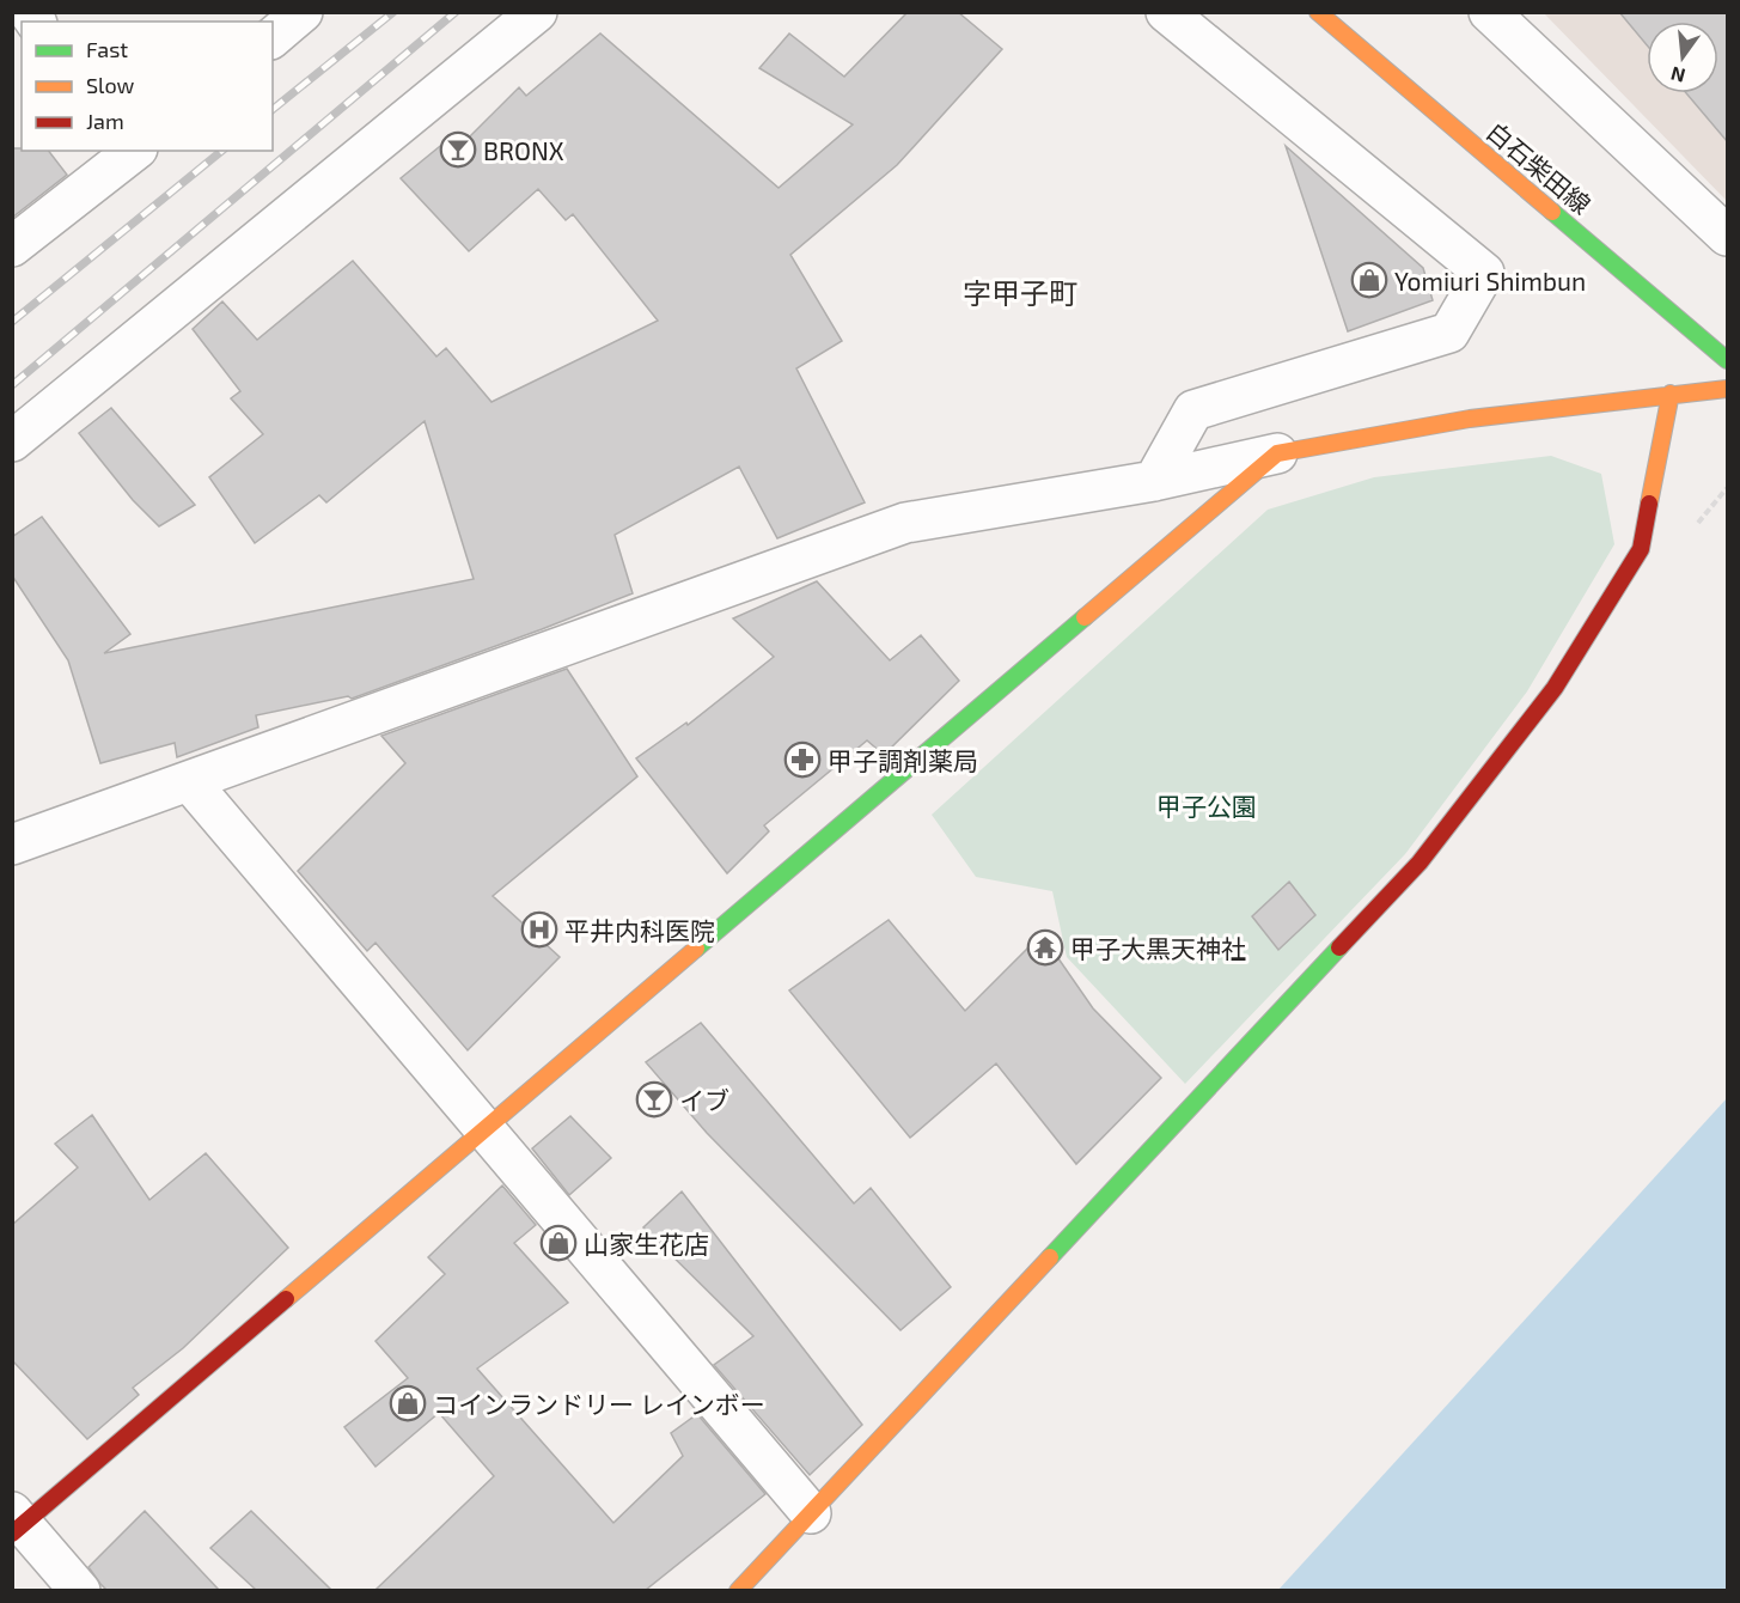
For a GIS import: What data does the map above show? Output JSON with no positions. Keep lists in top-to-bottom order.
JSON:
{
  "streets": {
    "street": ["白石柴田線"]
  },
  "districts": ["字甲子町"],
  "parks": ["甲子公園"],
  "places": {
    "bar": ["BRONX", "イブ"],
    "shop": ["Yomiuri Shimbun", "山家生花店", "コインランドリー レインボー"],
    "pharmacy": ["甲子調剤薬局"],
    "hospital": ["平井内科医院"],
    "temple": ["甲子大黒天神社"]
  },
  "legend": ["Fast", "Slow", "Jam"],
  "north": "bottom"
}
